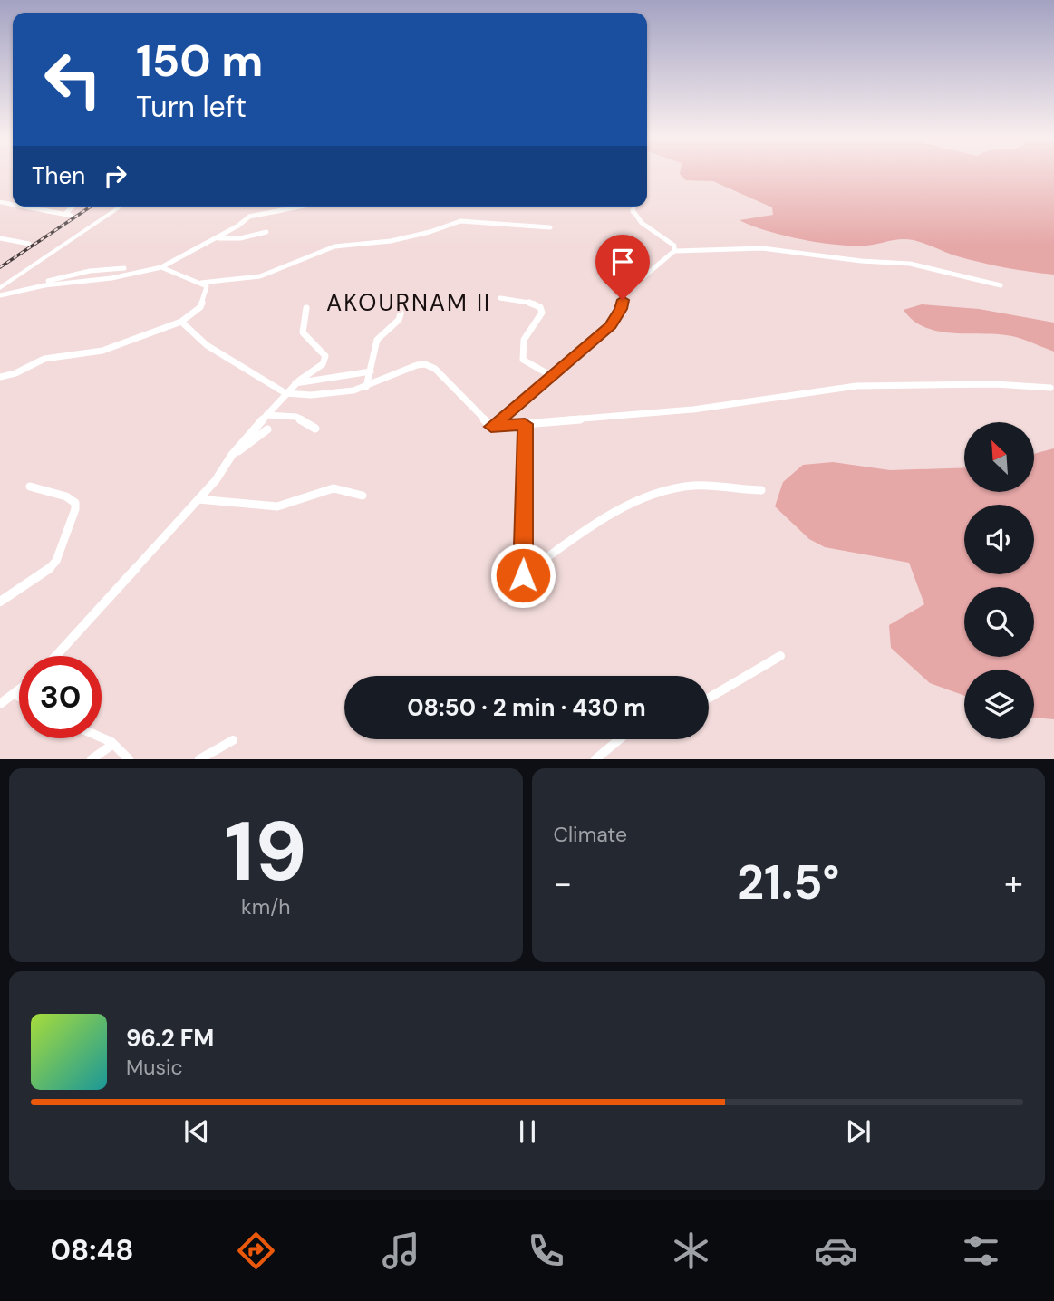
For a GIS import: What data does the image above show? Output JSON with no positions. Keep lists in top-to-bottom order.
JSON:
{
  "districts": ["AKOURNAM II"],
  "north": "top left",
  "page": {
    "turn": ["150 m", "Turn left"],
    "then": "Then",
    "limit": "30",
    "trip": "08:50 · 2 min · 430 m",
    "tile": [
      ["19", "km/h"],
      "Climate"
    ],
    "heat": ["−", "21.5°", "+"],
    "song": ["96.2 FM", "Music"],
    "tabs": "08:48"
  }
}
